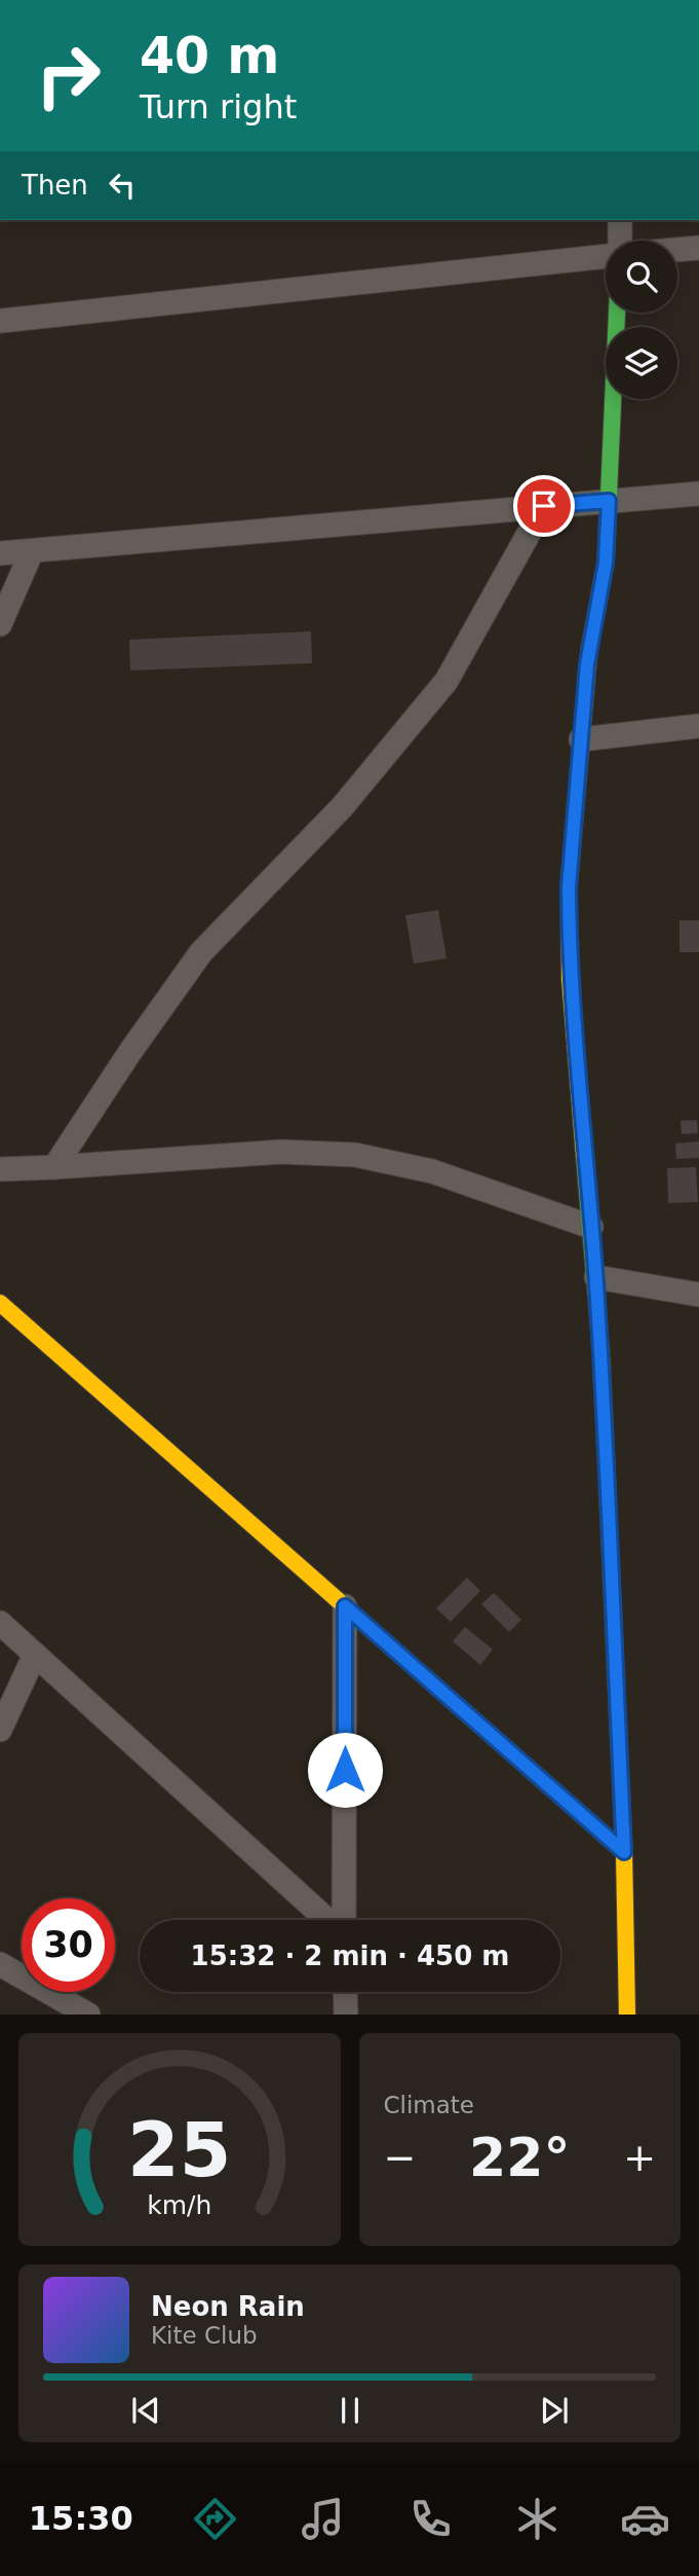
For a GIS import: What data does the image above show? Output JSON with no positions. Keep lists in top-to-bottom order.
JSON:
{
  "page": {
    "turn": ["40 m", "Turn right"],
    "then": "Then",
    "limit": "30",
    "trip": "15:32 · 2 min · 450 m",
    "tile": "Climate",
    "heat": ["−", "22°", "+"],
    "song": ["Neon Rain", "Kite Club"],
    "tabs": "15:30",
    "gauge": ["25", "km/h"]
  }
}
